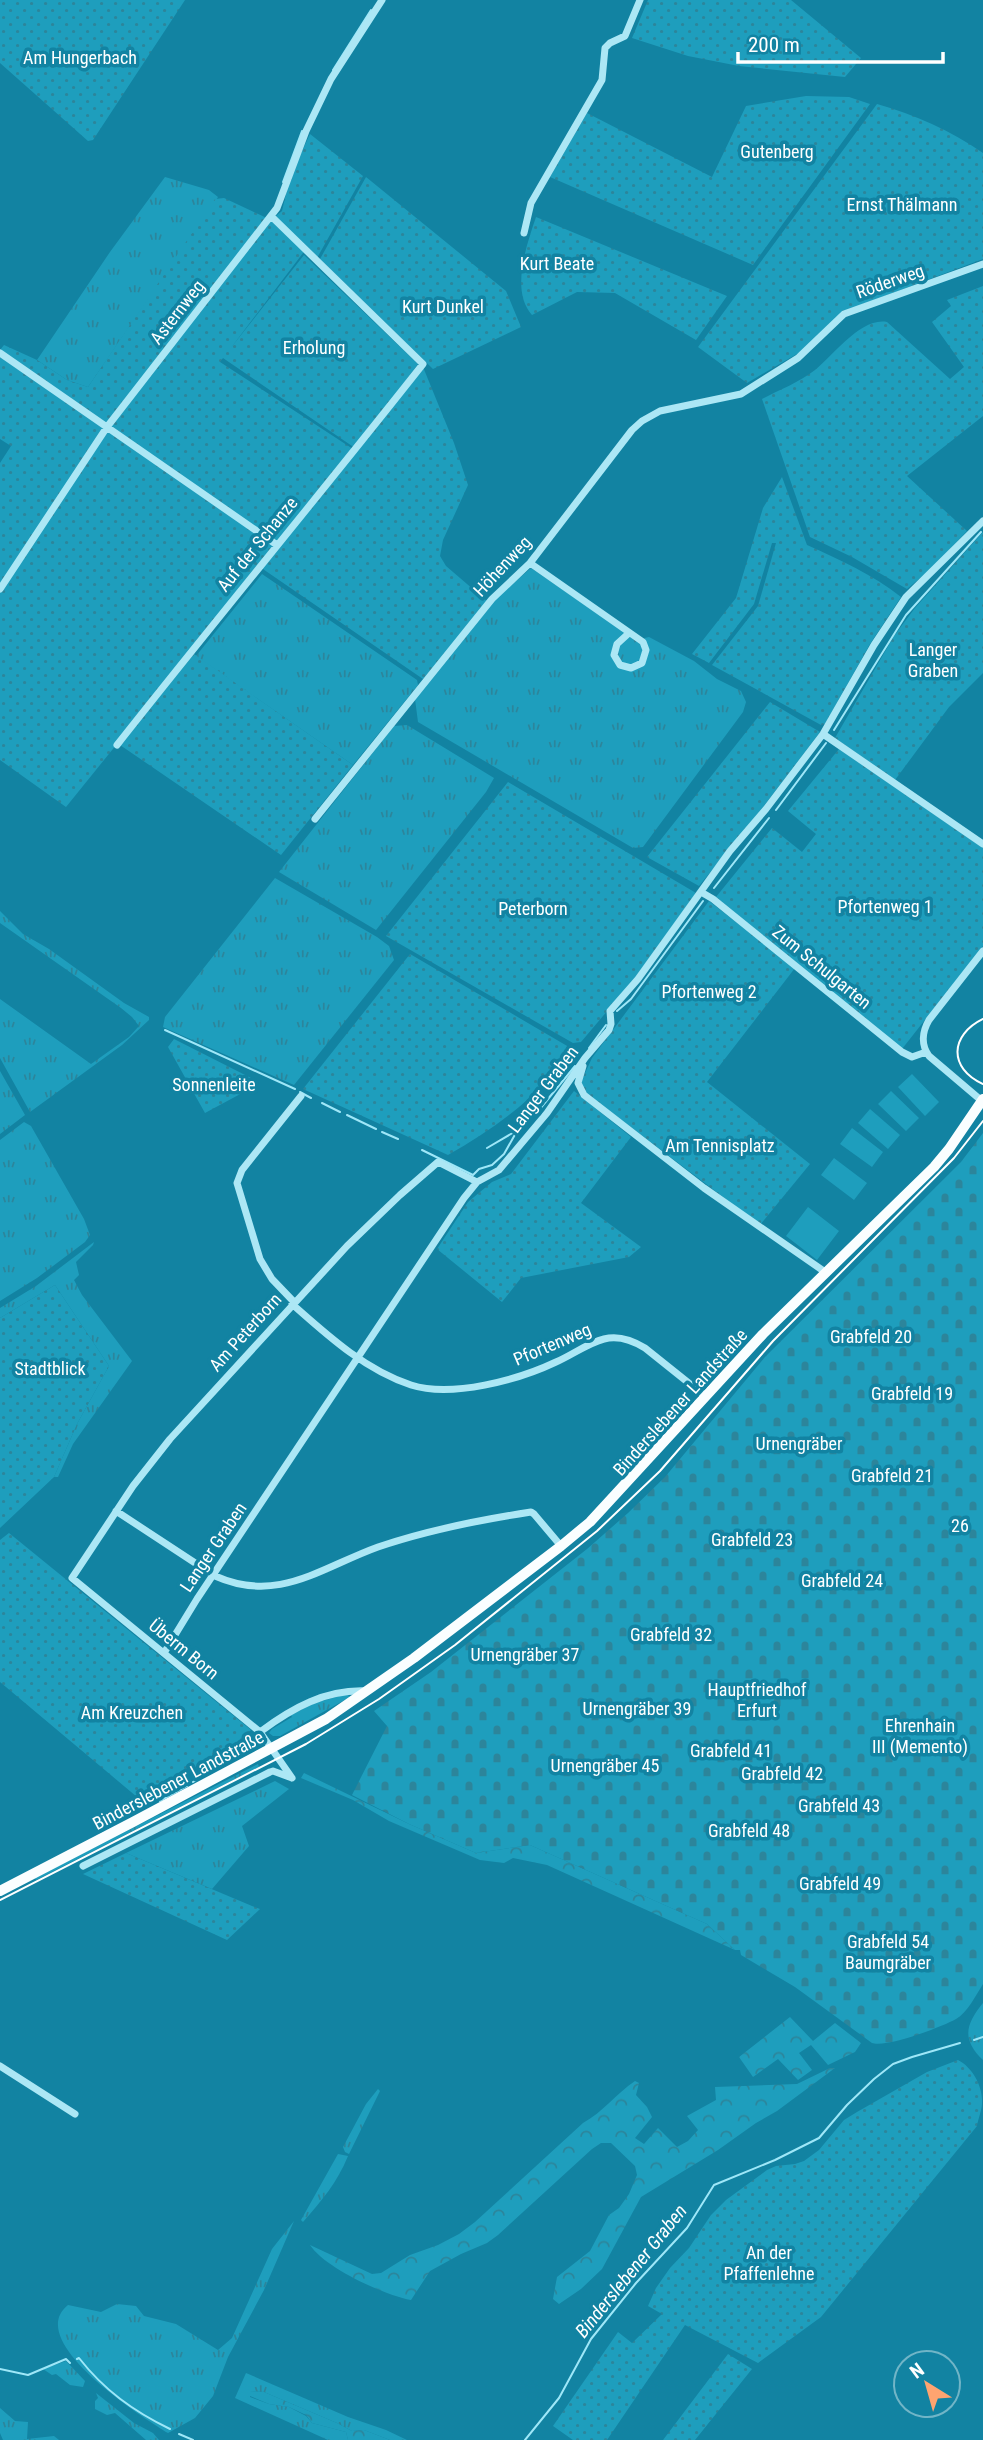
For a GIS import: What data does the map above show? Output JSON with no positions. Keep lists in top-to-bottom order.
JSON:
{
  "streets": {
    "main road": ["Binderslebener Landstraße"],
    "street": [
      "Röderweg",
      "Asternweg",
      "Auf der Schanze",
      "Höhenweg",
      "Zum Schulgarten",
      "Langer Graben",
      "Am Peterborn",
      "Pfortenweg",
      "Überm Born"
    ]
  },
  "crossings": [
    ["Röderweg", "Höhenweg"],
    ["Asternweg", "Auf der Schanze"],
    ["Zum Schulgarten", "Langer Graben"],
    ["Langer Graben", "Am Peterborn"],
    ["Langer Graben", "Pfortenweg"],
    ["Langer Graben", "Überm Born"],
    ["Am Peterborn", "Pfortenweg"],
    ["Am Peterborn", "Überm Born"],
    ["Pfortenweg", "Binderslebener Landstraße"],
    ["Binderslebener Landstraße", "Überm Born"]
  ],
  "water": ["Binderslebener Graben"],
  "parks": [
    "Am Hungerbach",
    "Gutenberg",
    "Ernst Thälmann",
    "Kurt Beate",
    "Kurt Dunkel",
    "Erholung",
    "Langer Graben",
    "Pfortenweg 1",
    "Peterborn",
    "Pfortenweg 2",
    "Sonnenleite",
    "Am Tennisplatz",
    "Grabfeld 20",
    "Stadtblick",
    "Grabfeld 19",
    "Urnengräber",
    "Grabfeld 21",
    "26",
    "Grabfeld 23",
    "Grabfeld 24",
    "Grabfeld 32",
    "Urnengräber 37",
    "Hauptfriedhof Erfurt",
    "Urnengräber 39",
    "Am Kreuzchen",
    "Ehrenhain III (Memento)",
    "Grabfeld 41",
    "Urnengräber 45",
    "Grabfeld 42",
    "Grabfeld 43",
    "Grabfeld 48",
    "Grabfeld 49",
    "Grabfeld 54 Baumgräber",
    "An der Pfaffenlehne"
  ],
  "scale_bar": "200 m",
  "north": "top left"
}
